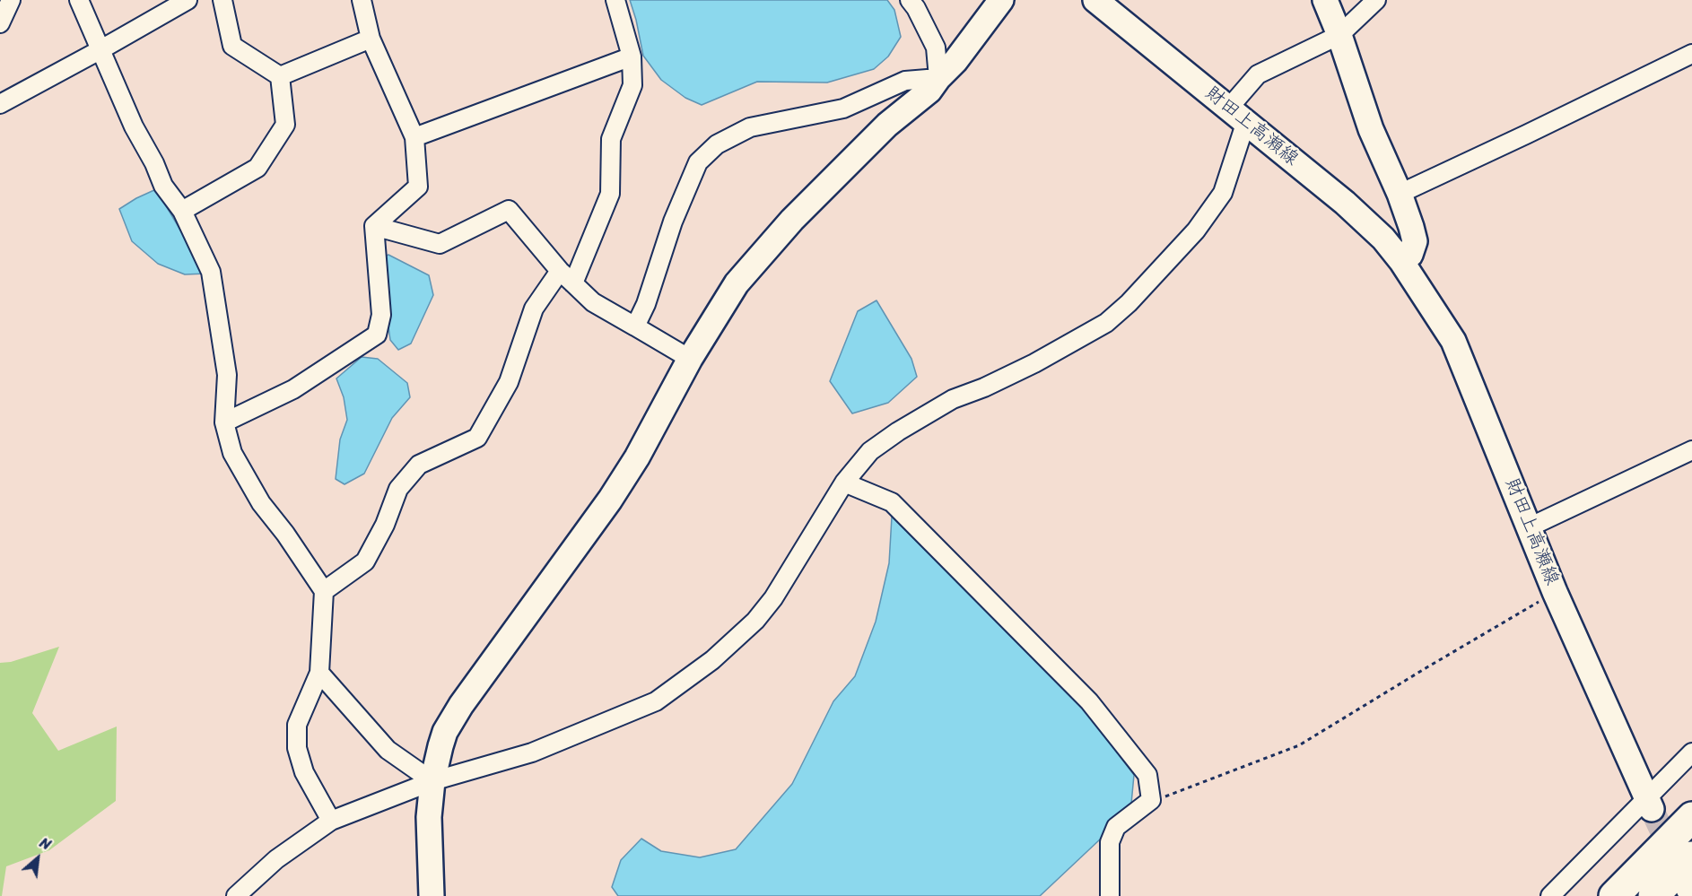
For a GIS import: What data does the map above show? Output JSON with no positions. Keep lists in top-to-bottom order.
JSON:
{
  "streets": {
    "main road": ["財田上高瀬線"]
  },
  "north": "top right"
}
